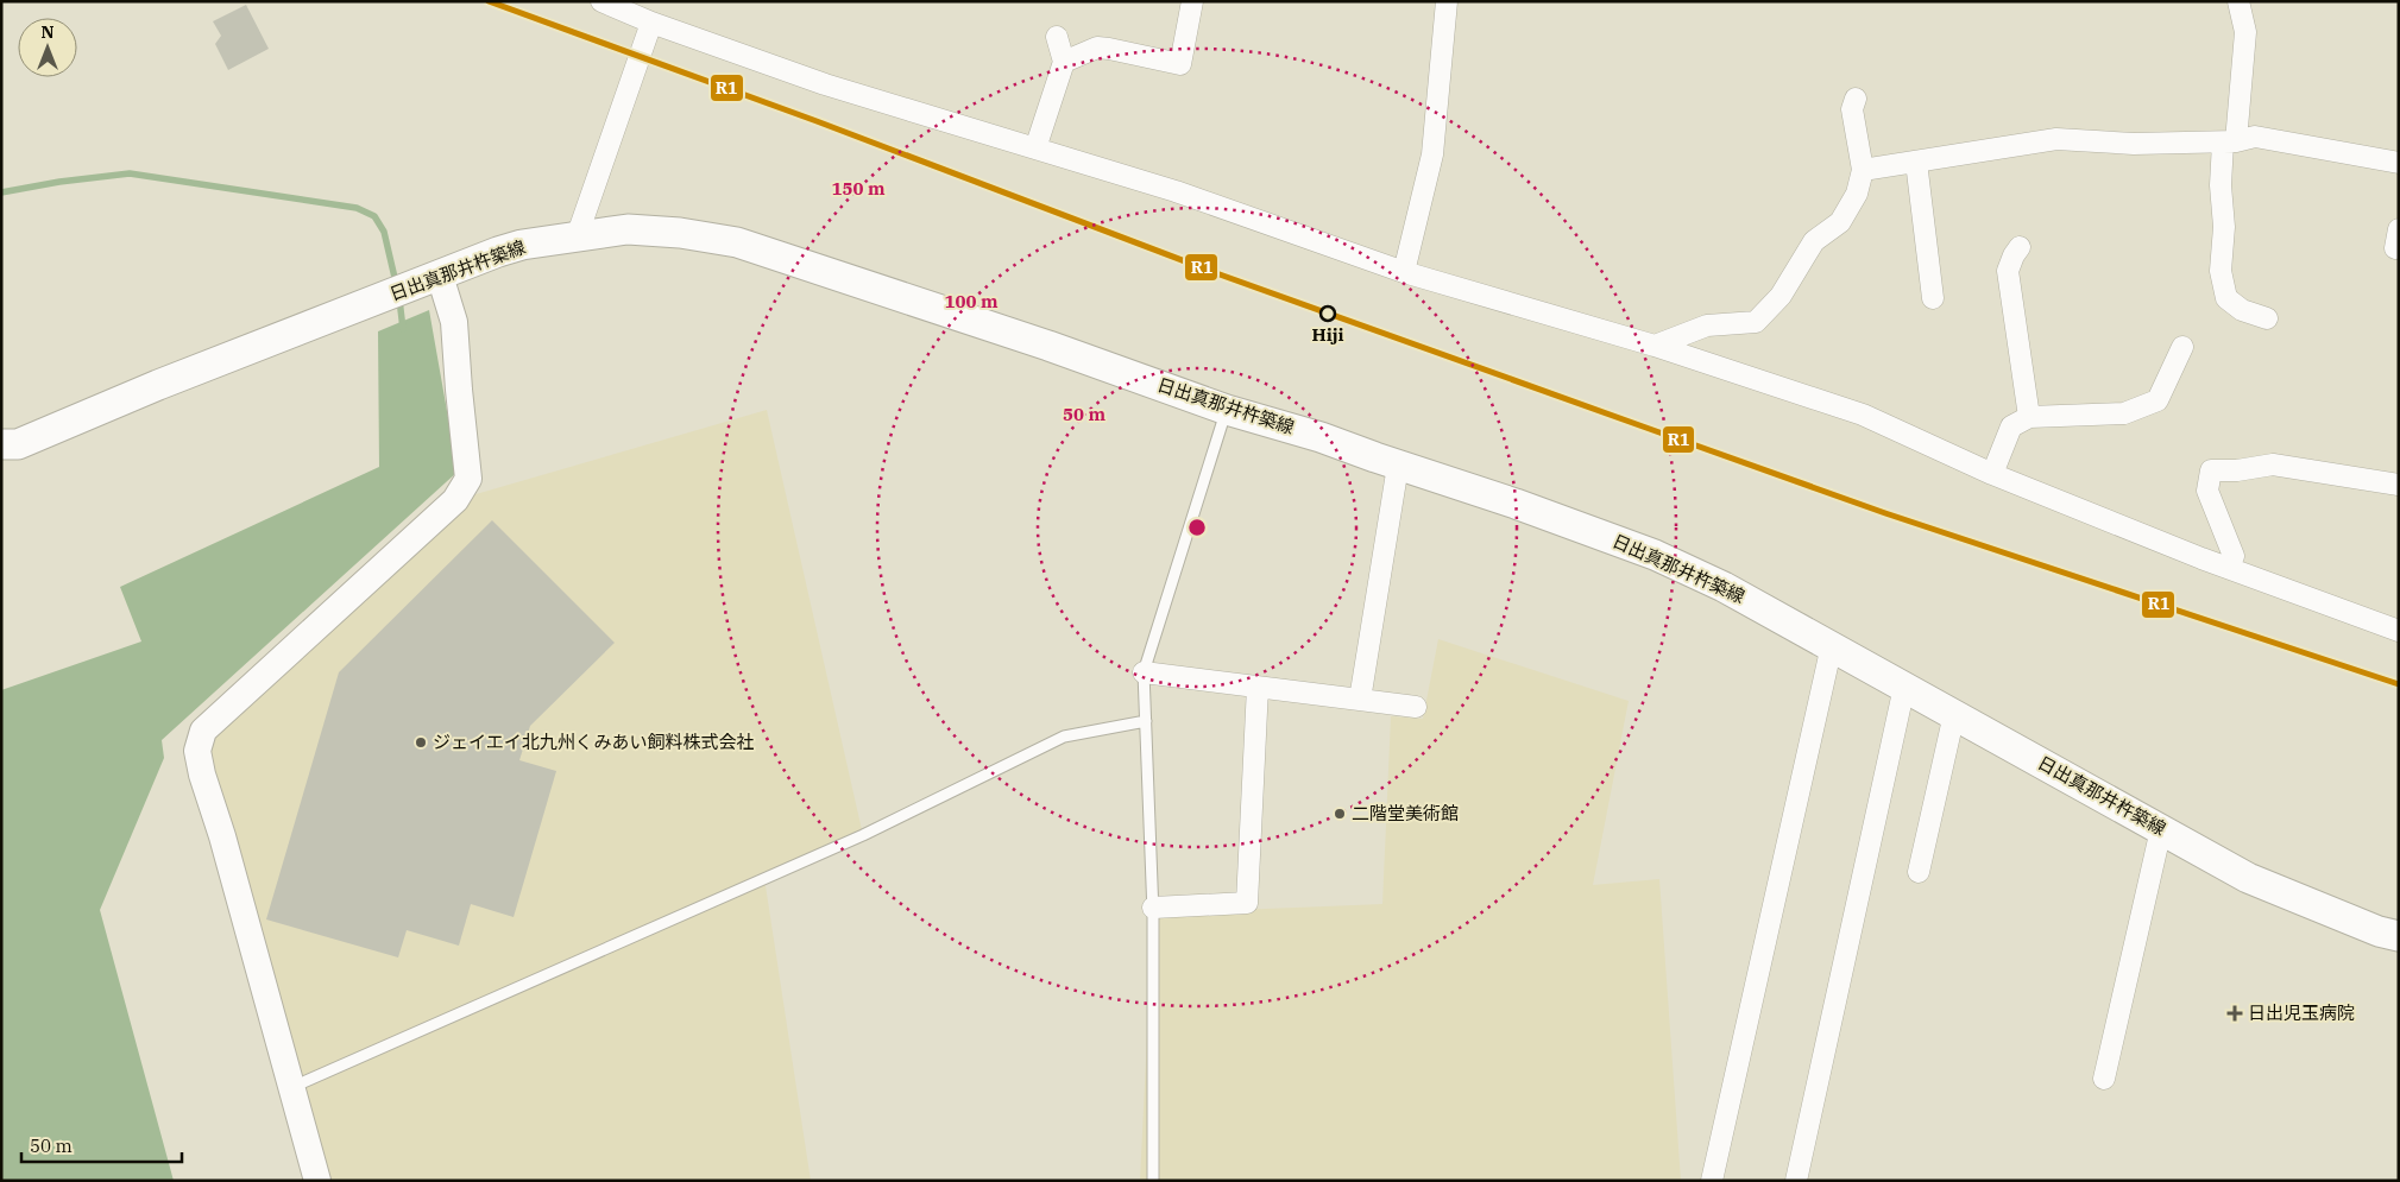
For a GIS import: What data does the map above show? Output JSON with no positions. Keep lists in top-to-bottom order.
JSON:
{
  "streets": {
    "main road": ["日出真那井杵築線"]
  },
  "places": {
    "other": ["Hiji", "ジェイエイ北九州くみあい飼料株式会社", "二階堂美術館"],
    "health": ["日出児玉病院"]
  },
  "lines": ["transit line R1"],
  "scale_bar": "50 m",
  "north": "top",
  "rings": ["150 m", "100 m", "50 m"]
}
